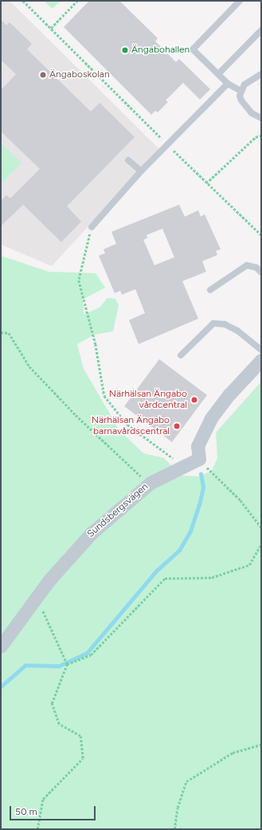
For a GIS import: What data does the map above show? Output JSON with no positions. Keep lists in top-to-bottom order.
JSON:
{
  "streets": {
    "street": ["Sundsbergsvägen"]
  },
  "places": [
    "Ängabohallen",
    "Ängaboskolan",
    "Närhälsan Ängabo vårdcentral",
    "Närhälsan Ängabo barnavårdscentral"
  ],
  "scale_bar": "50 m"
}
